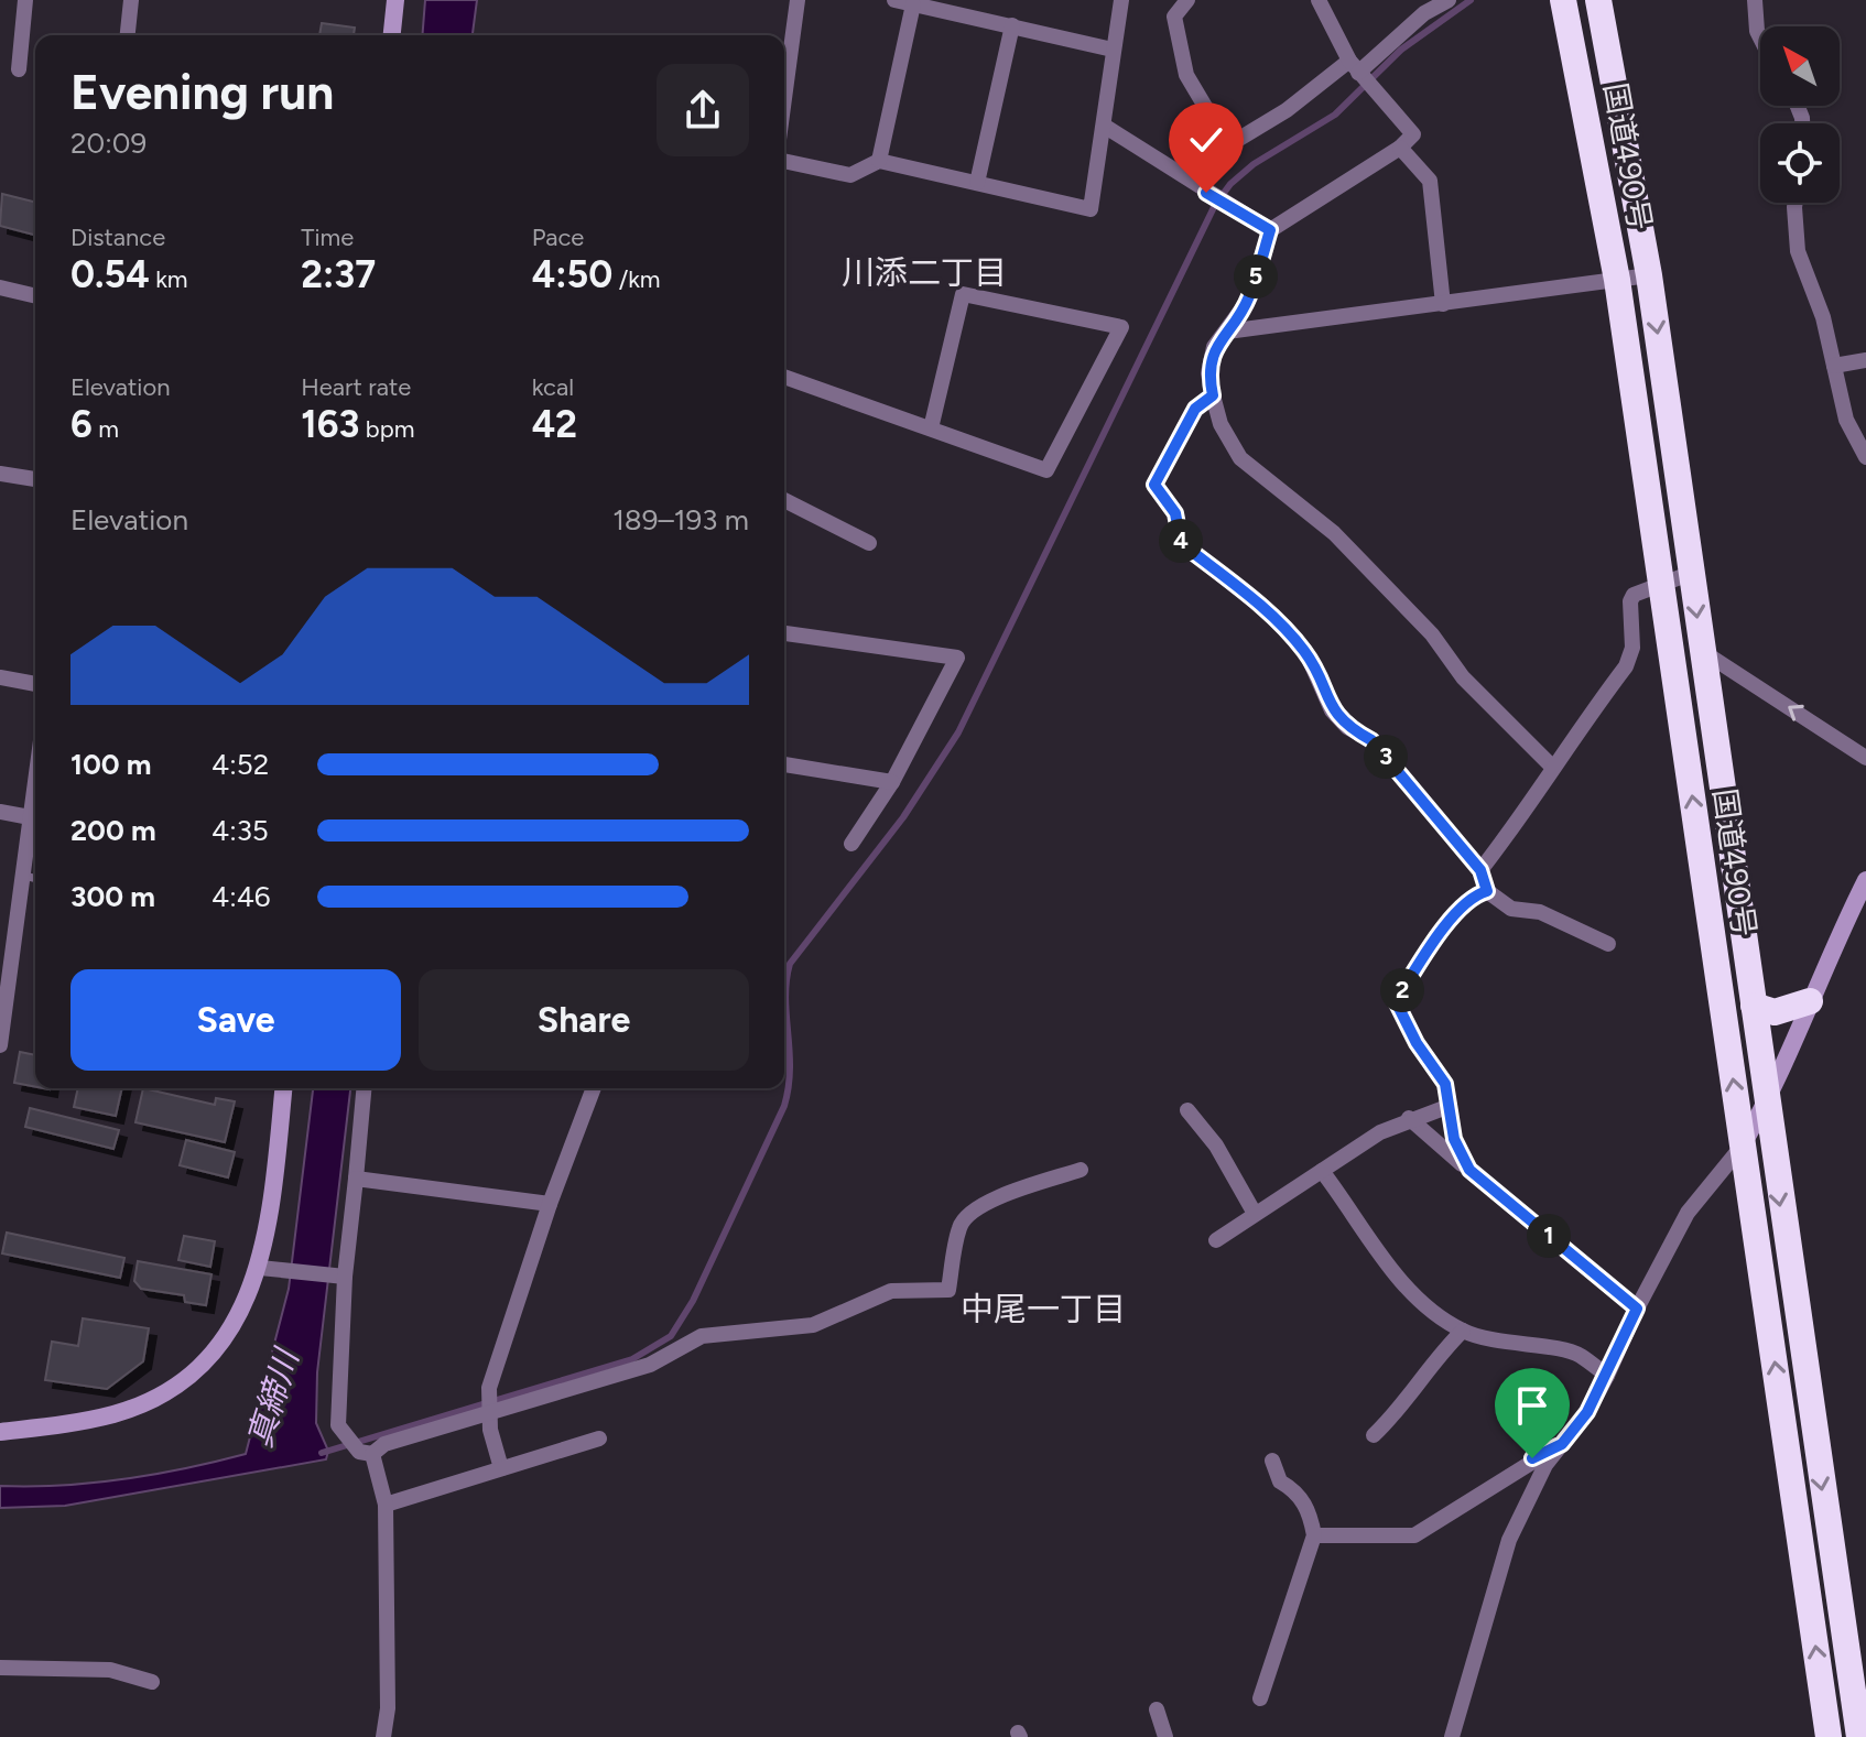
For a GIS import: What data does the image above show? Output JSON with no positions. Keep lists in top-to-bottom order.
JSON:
{
  "streets": {
    "highway": ["国道490号"]
  },
  "districts": ["川添二丁目", "中尾一丁目"],
  "water": ["真締川"],
  "north": "top left",
  "page": {
    "heading": ["Evening run", "20:09"],
    "stats": [
      ["Distance", "0.54 km"],
      ["Time", "2:37"],
      ["Pace", "4:50 /km"],
      ["Elevation", "6 m"],
      ["Heart rate", "163 bpm"],
      ["kcal", "42"]
    ],
    "pins": [
      "5",
      "4",
      "3",
      "2",
      "1"
    ],
    "chart": ["Elevation", "189–193 m"],
    "list": [
      {
        "name": "100 m",
        "note": "4:52"
      },
      {
        "name": "200 m",
        "note": "4:35"
      },
      {
        "name": "300 m",
        "note": "4:46"
      }
    ],
    "buttons": ["Save", "Share"]
  }
}
